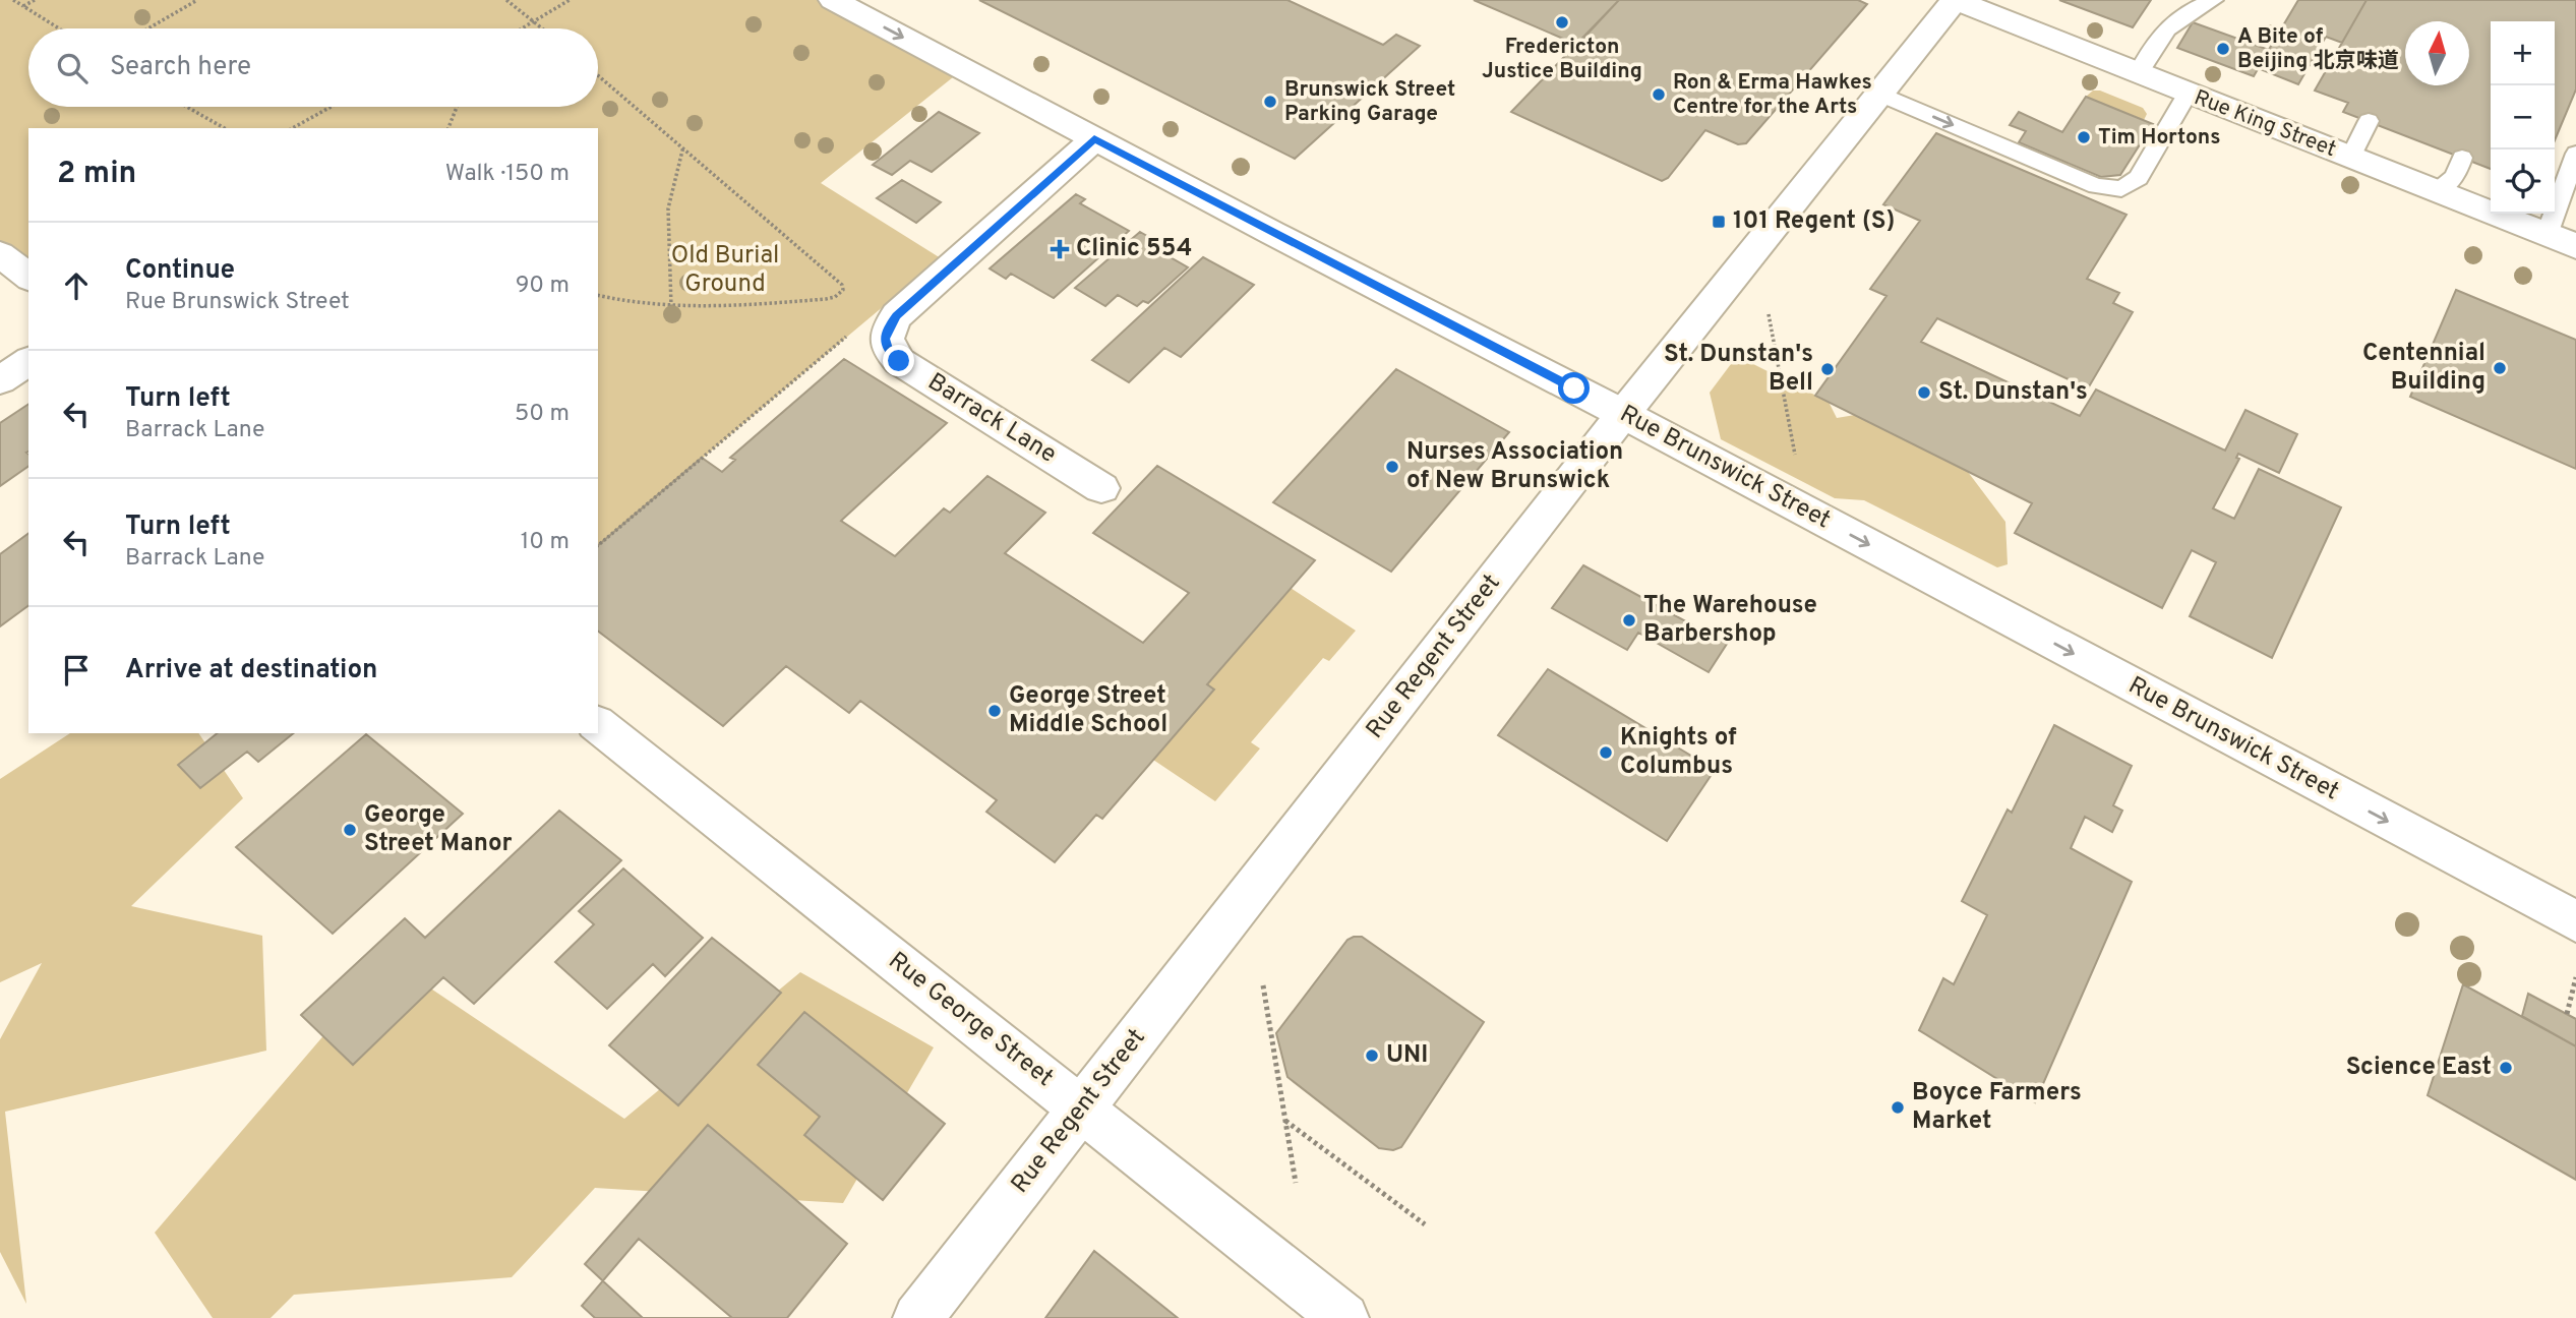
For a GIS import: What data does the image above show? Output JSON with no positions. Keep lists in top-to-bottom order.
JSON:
{
  "streets": {
    "main road": [
      "Rue King Street",
      "Barrack Lane",
      "Rue Brunswick Street",
      "Rue Regent Street",
      "Rue George Street"
    ]
  },
  "crossings": [
    ["Rue King Street", "Rue Regent Street"],
    ["Barrack Lane", "Rue Brunswick Street"],
    ["Rue Brunswick Street", "Rue Regent Street"],
    ["Rue Regent Street", "Rue George Street"]
  ],
  "one_way": ["Rue Brunswick Street"],
  "parks": ["Old Burial Ground"],
  "places": {
    "other": [
      "Fredericton Justice Building",
      "A Bite of Beijing 北京味道",
      "Ron & Erma Hawkes Centre for the Arts",
      "Brunswick Street Parking Garage",
      "Tim Hortons",
      "Centennial Building",
      "St. Dunstan's Bell",
      "St. Dunstan's",
      "Nurses Association of New Brunswick",
      "The Warehouse Barbershop",
      "George Street Middle School",
      "Knights of Columbus",
      "George Street Manor",
      "UNI",
      "Science East",
      "Boyce Farmers Market"
    ],
    "transit": ["101 Regent (S)"],
    "health": ["Clinic 554"]
  },
  "north": "top",
  "page": {
    "map_buttons": ["+", "−"],
    "search": "Search here",
    "heading": ["2 min", "Walk · 150 m"],
    "list": [
      ["Continue", "Rue Brunswick Street", "90 m"],
      ["Turn left", "Barrack Lane", "50 m"],
      ["Turn left", "Barrack Lane", "10 m"],
      "Arrive at destination"
    ]
  }
}
